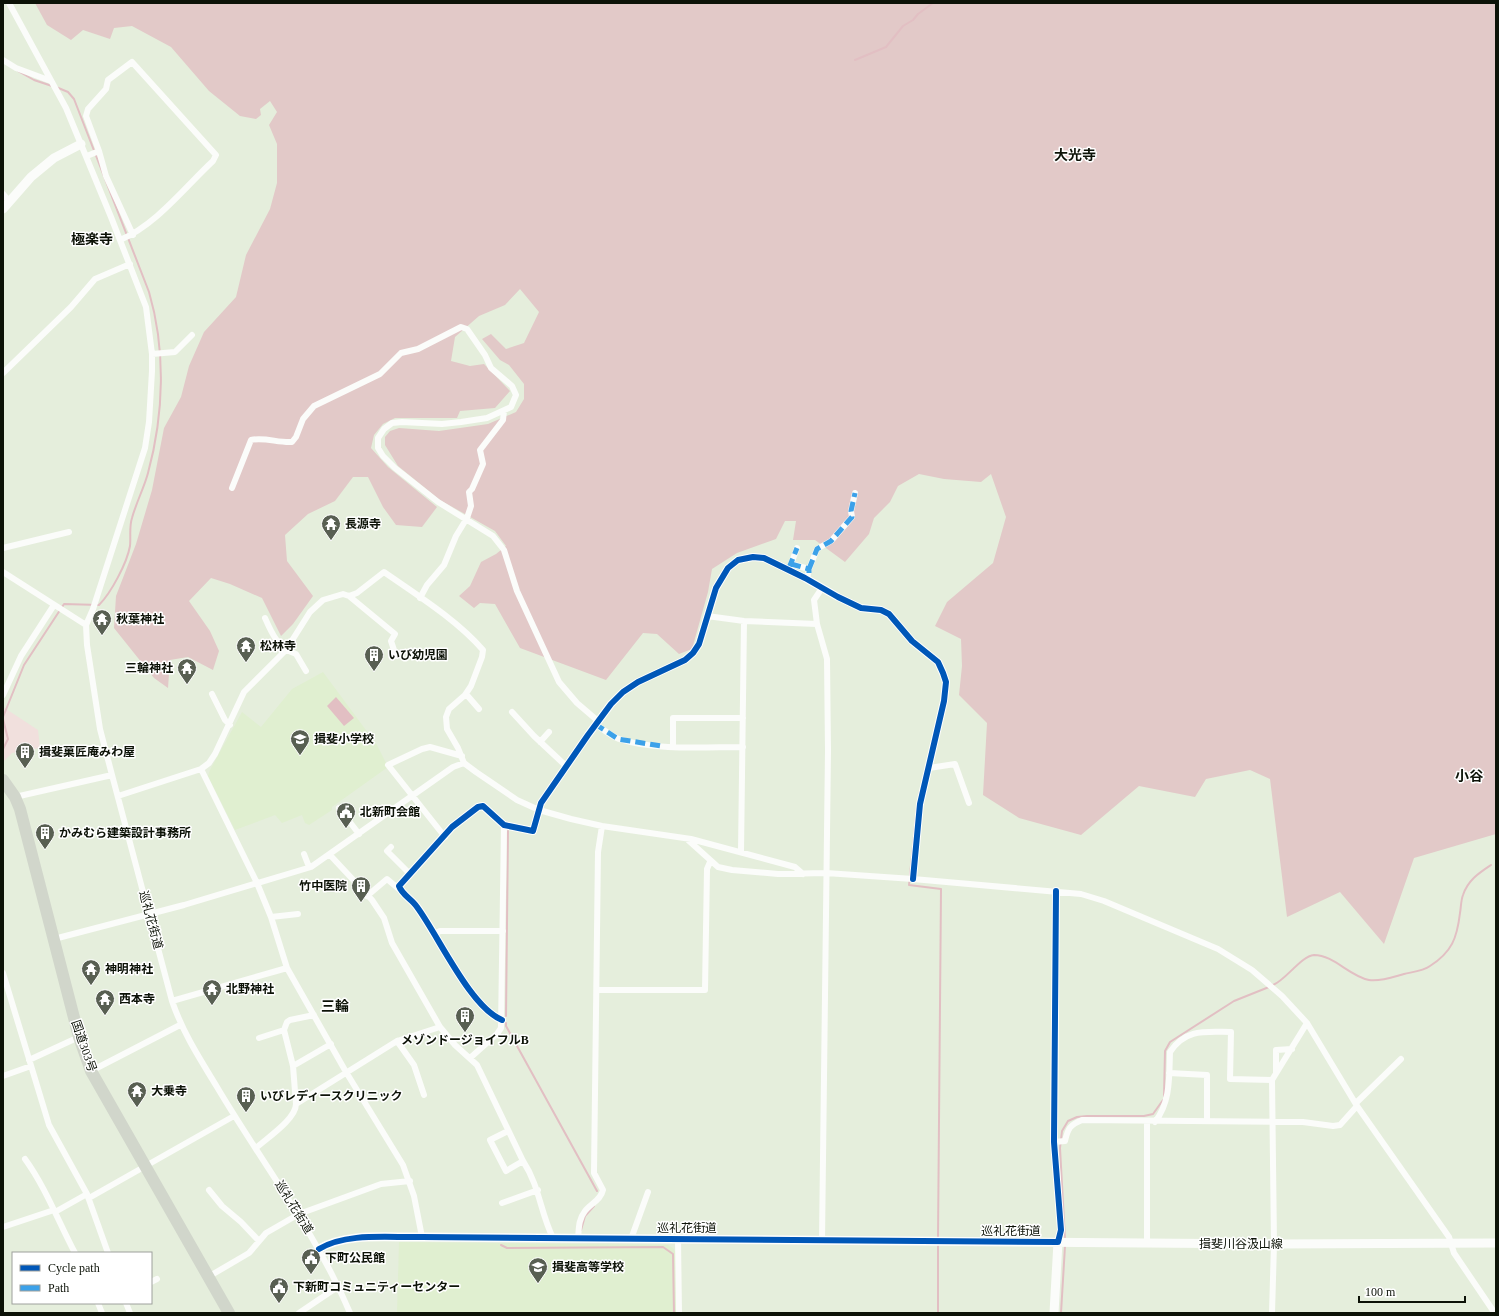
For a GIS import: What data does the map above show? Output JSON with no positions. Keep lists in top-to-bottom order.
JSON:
{
  "streets": {
    "highway": ["国道303号"],
    "street": ["巡礼花街道", "揖斐川谷汲山線"]
  },
  "crossings": [
    ["巡礼花街道", "揖斐川谷汲山線"]
  ],
  "districts": [
    "大光寺",
    "極楽寺",
    "小谷",
    "三輪"
  ],
  "places": {
    "temple": [
      "長源寺",
      "秋葉神社",
      "松林寺",
      "三輪神社",
      "神明神社",
      "北野神社",
      "西本寺",
      "大乗寺"
    ],
    "building": [
      "いび幼児園",
      "揖斐菓匠庵みわ屋",
      "かみむら建築設計事務所",
      "竹中医院",
      "メゾンドージョイフルB",
      "いびレディースクリニック"
    ],
    "school or university": ["揖斐小学校", "揖斐高等学校"],
    "public building": ["北新町会館", "下町公民館", "下新町コミュニティーセンター"]
  },
  "legend": ["Cycle path", "Path"],
  "scale_bar": "100 m"
}
